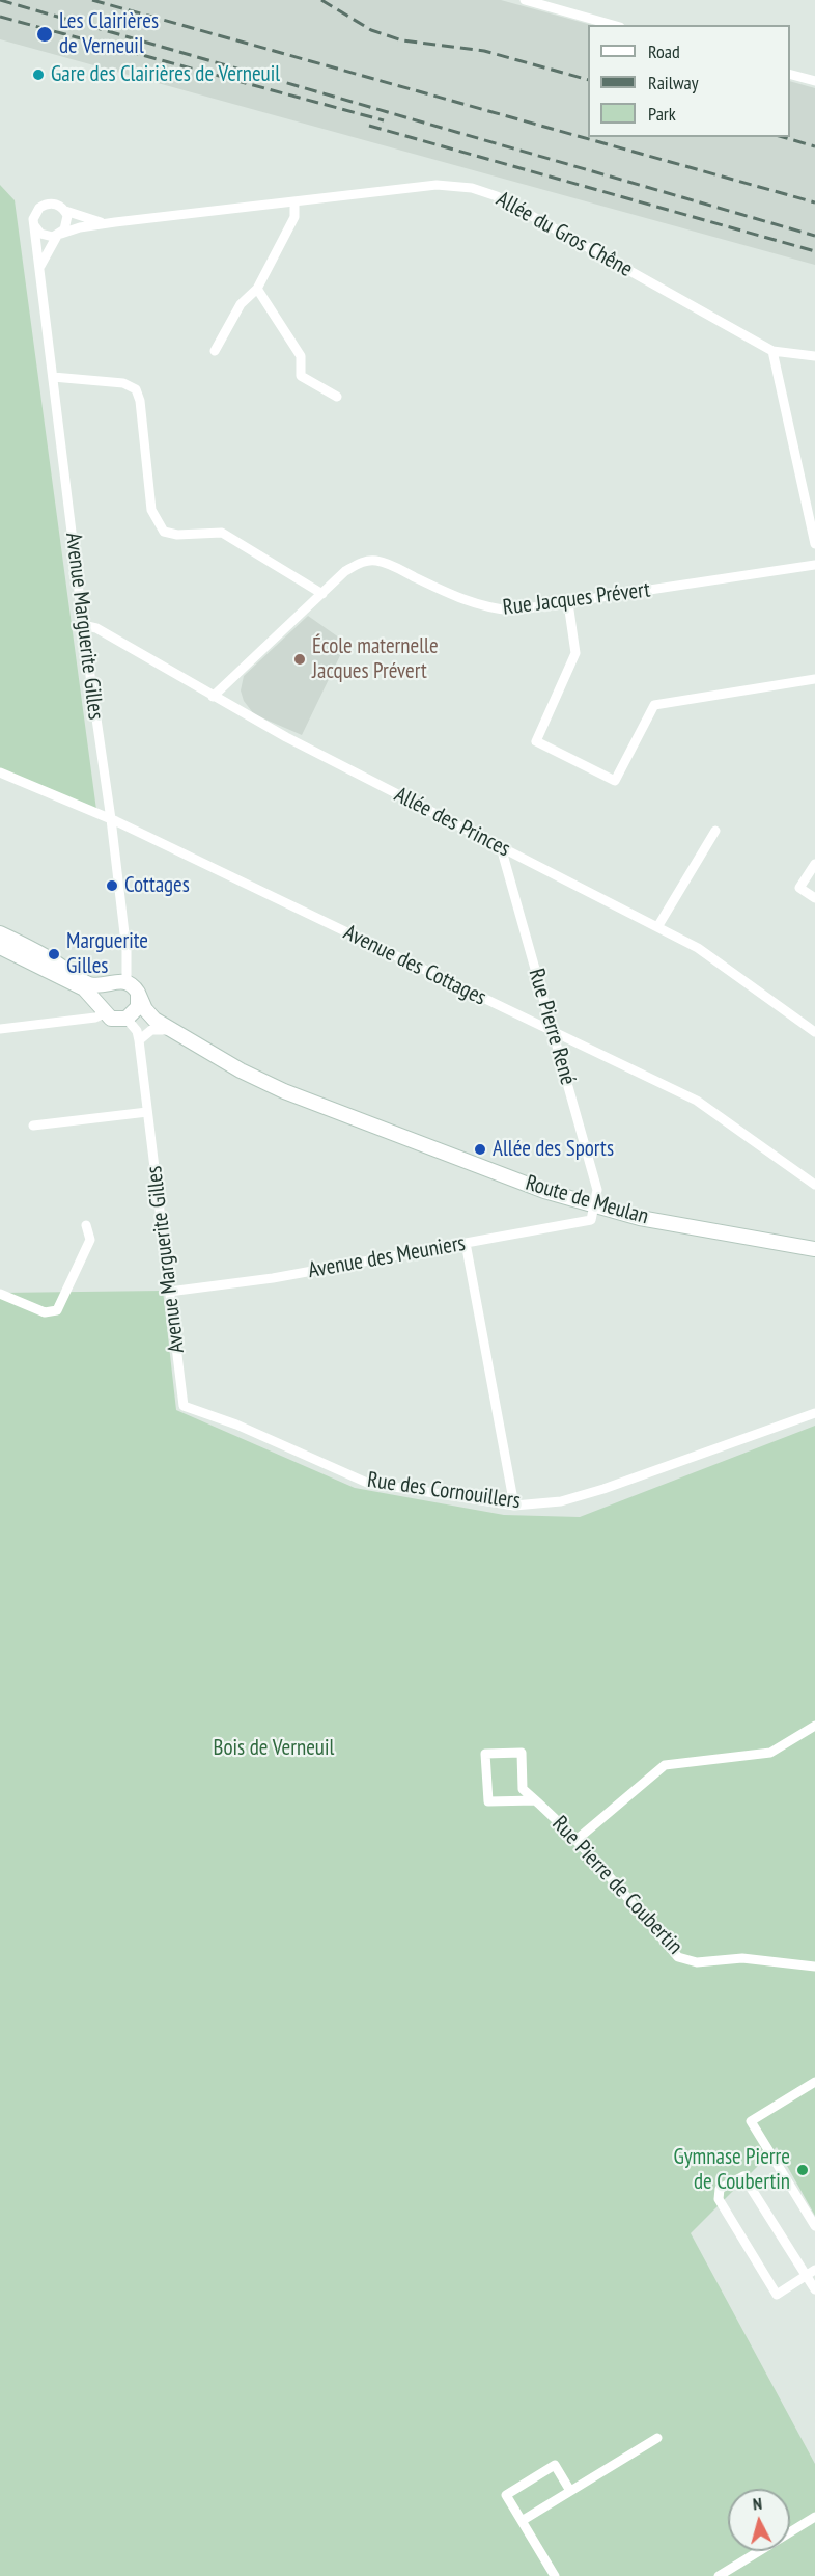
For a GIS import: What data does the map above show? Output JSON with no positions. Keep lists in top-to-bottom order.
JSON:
{
  "streets": {
    "main road": ["Route de Meulan"],
    "street": [
      "Allée du Gros Chêne",
      "Rue Jacques Prévert",
      "Avenue Marguerite Gilles",
      "Allée des Princes",
      "Avenue des Cottages",
      "Rue Pierre René",
      "Avenue des Meuniers",
      "Rue des Cornouillers",
      "Rue Pierre de Coubertin"
    ]
  },
  "crossings": [
    ["Allée du Gros Chêne", "Avenue Marguerite Gilles"],
    ["Rue Jacques Prévert", "Allée des Princes"],
    ["Avenue Marguerite Gilles", "Allée des Princes"],
    ["Avenue Marguerite Gilles", "Avenue des Cottages"],
    ["Avenue Marguerite Gilles", "Route de Meulan"],
    ["Avenue Marguerite Gilles", "Avenue des Meuniers"],
    ["Avenue Marguerite Gilles", "Rue des Cornouillers"],
    ["Allée des Princes", "Rue Pierre René"],
    ["Avenue des Cottages", "Rue Pierre René"],
    ["Rue Pierre René", "Route de Meulan"],
    ["Rue Pierre René", "Avenue des Meuniers"],
    ["Route de Meulan", "Avenue des Meuniers"]
  ],
  "parks": ["Bois de Verneuil"],
  "places": [
    "Les Clairières de Verneuil",
    "Gare des Clairières de Verneuil",
    "École maternelle Jacques Prévert",
    "Cottages",
    "Marguerite Gilles",
    "Allée des Sports",
    "Gymnase Pierre de Coubertin"
  ],
  "legend": ["Road", "Railway", "Park"],
  "north": "top"
}
